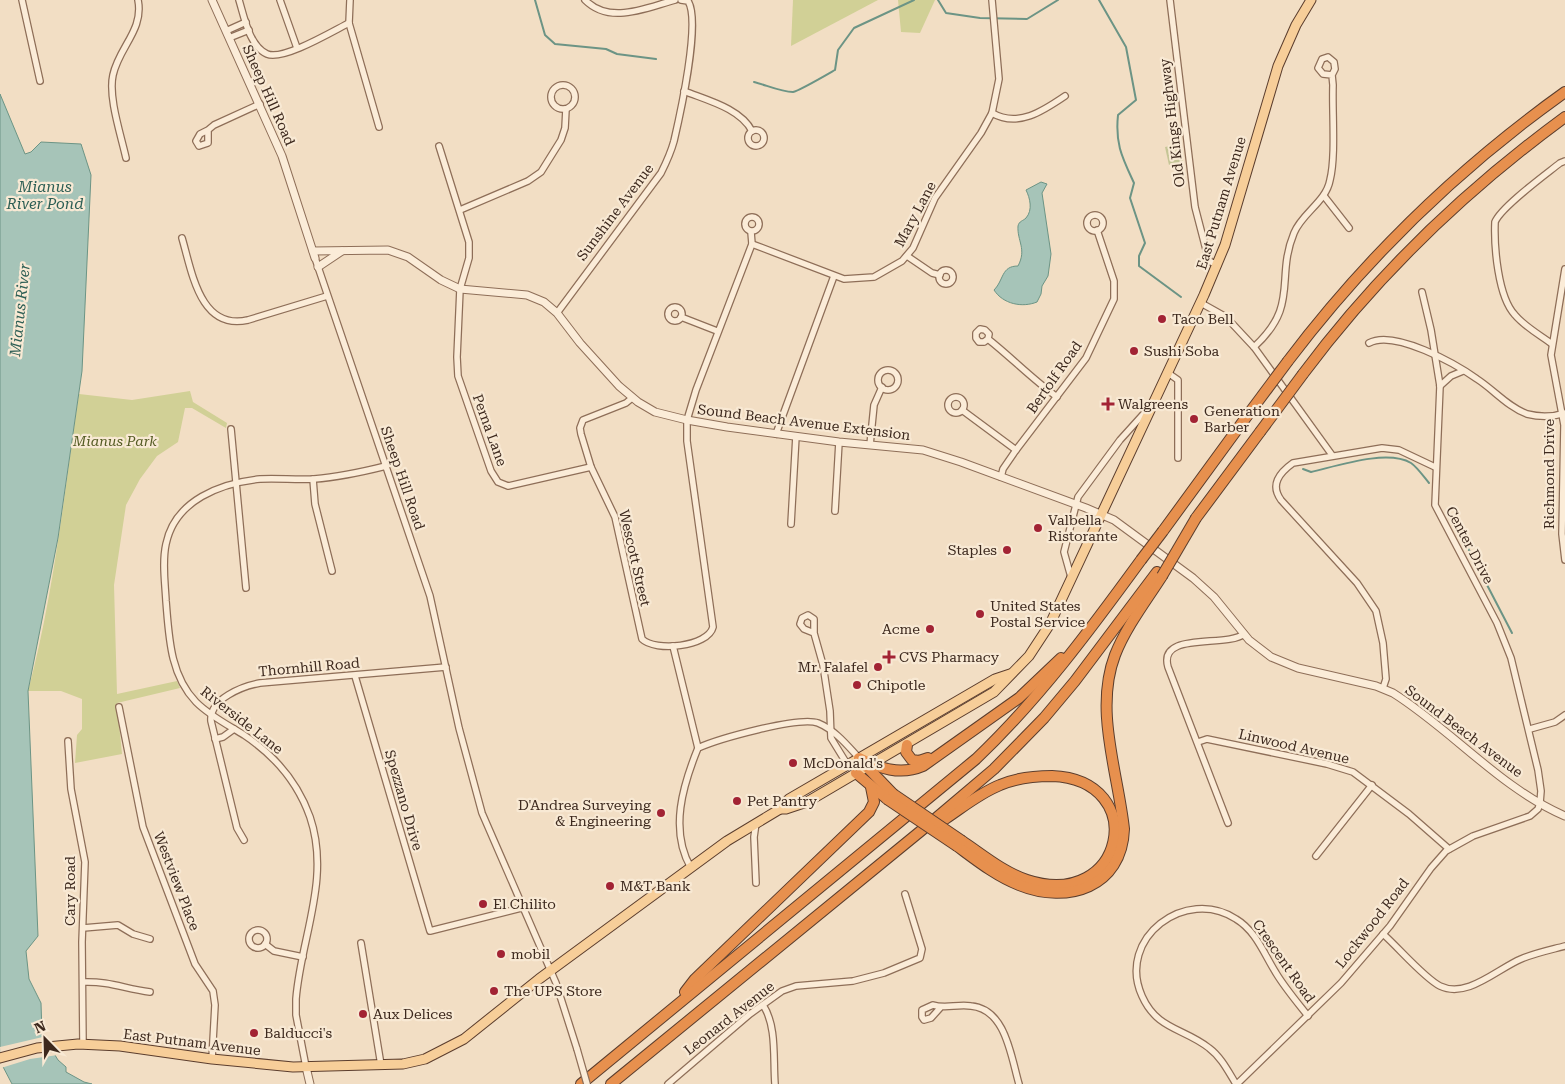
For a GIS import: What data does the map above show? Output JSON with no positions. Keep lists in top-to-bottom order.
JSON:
{
  "streets": {
    "main road": ["East Putnam Avenue"],
    "street": [
      "Sheep Hill Road",
      "Old Kings Highway",
      "Sunshine Avenue",
      "Mary Lane",
      "Bertolf Road",
      "Sound Beach Avenue Extension",
      "Perna Lane",
      "Richmond Drive",
      "Center Drive",
      "Wescott Street",
      "Thornhill Road",
      "Riverside Lane",
      "Sound Beach Avenue",
      "Linwood Avenue",
      "Spezzano Drive",
      "Westview Place",
      "Cary Road",
      "Lockwood Road",
      "Crescent Road",
      "Leonard Avenue"
    ]
  },
  "crossings": [
    ["Sheep Hill Road", "East Putnam Avenue"],
    ["Sheep Hill Road", "Sound Beach Avenue Extension"],
    ["Sheep Hill Road", "Thornhill Road"],
    ["Sheep Hill Road", "Riverside Lane"],
    ["Sheep Hill Road", "Spezzano Drive"],
    ["Old Kings Highway", "East Putnam Avenue"],
    ["East Putnam Avenue", "Sound Beach Avenue Extension"],
    ["East Putnam Avenue", "Riverside Lane"],
    ["East Putnam Avenue", "Sound Beach Avenue"],
    ["East Putnam Avenue", "Westview Place"],
    ["East Putnam Avenue", "Cary Road"],
    ["Sunshine Avenue", "Sound Beach Avenue Extension"],
    ["Mary Lane", "Wescott Street"],
    ["Bertolf Road", "Sound Beach Avenue Extension"],
    ["Sound Beach Avenue Extension", "Perna Lane"],
    ["Sound Beach Avenue Extension", "Wescott Street"],
    ["Sound Beach Avenue Extension", "Sound Beach Avenue"],
    ["Perna Lane", "Wescott Street"],
    ["Center Drive", "Sound Beach Avenue"],
    ["Center Drive", "Lockwood Road"],
    ["Thornhill Road", "Riverside Lane"],
    ["Thornhill Road", "Spezzano Drive"],
    ["Sound Beach Avenue", "Lockwood Road"],
    ["Linwood Avenue", "Lockwood Road"],
    ["Lockwood Road", "Crescent Road"]
  ],
  "water": ["Mianus River Pond", "Mianus River"],
  "parks": ["Mianus Park"],
  "places": {
    "other": [
      "Taco Bell",
      "Sushi Soba",
      "Generation Barber",
      "Valbella Ristorante",
      "Staples",
      "United States Postal Service",
      "Acme",
      "Mr. Falafel",
      "Chipotle",
      "McDonald's",
      "Pet Pantry",
      "D'Andrea Surveying & Engineering",
      "M&T Bank",
      "El Chilito",
      "mobil",
      "The UPS Store",
      "Aux Delices",
      "Balducci's"
    ],
    "health": ["Walgreens", "CVS Pharmacy"]
  },
  "north": "top left"
}
